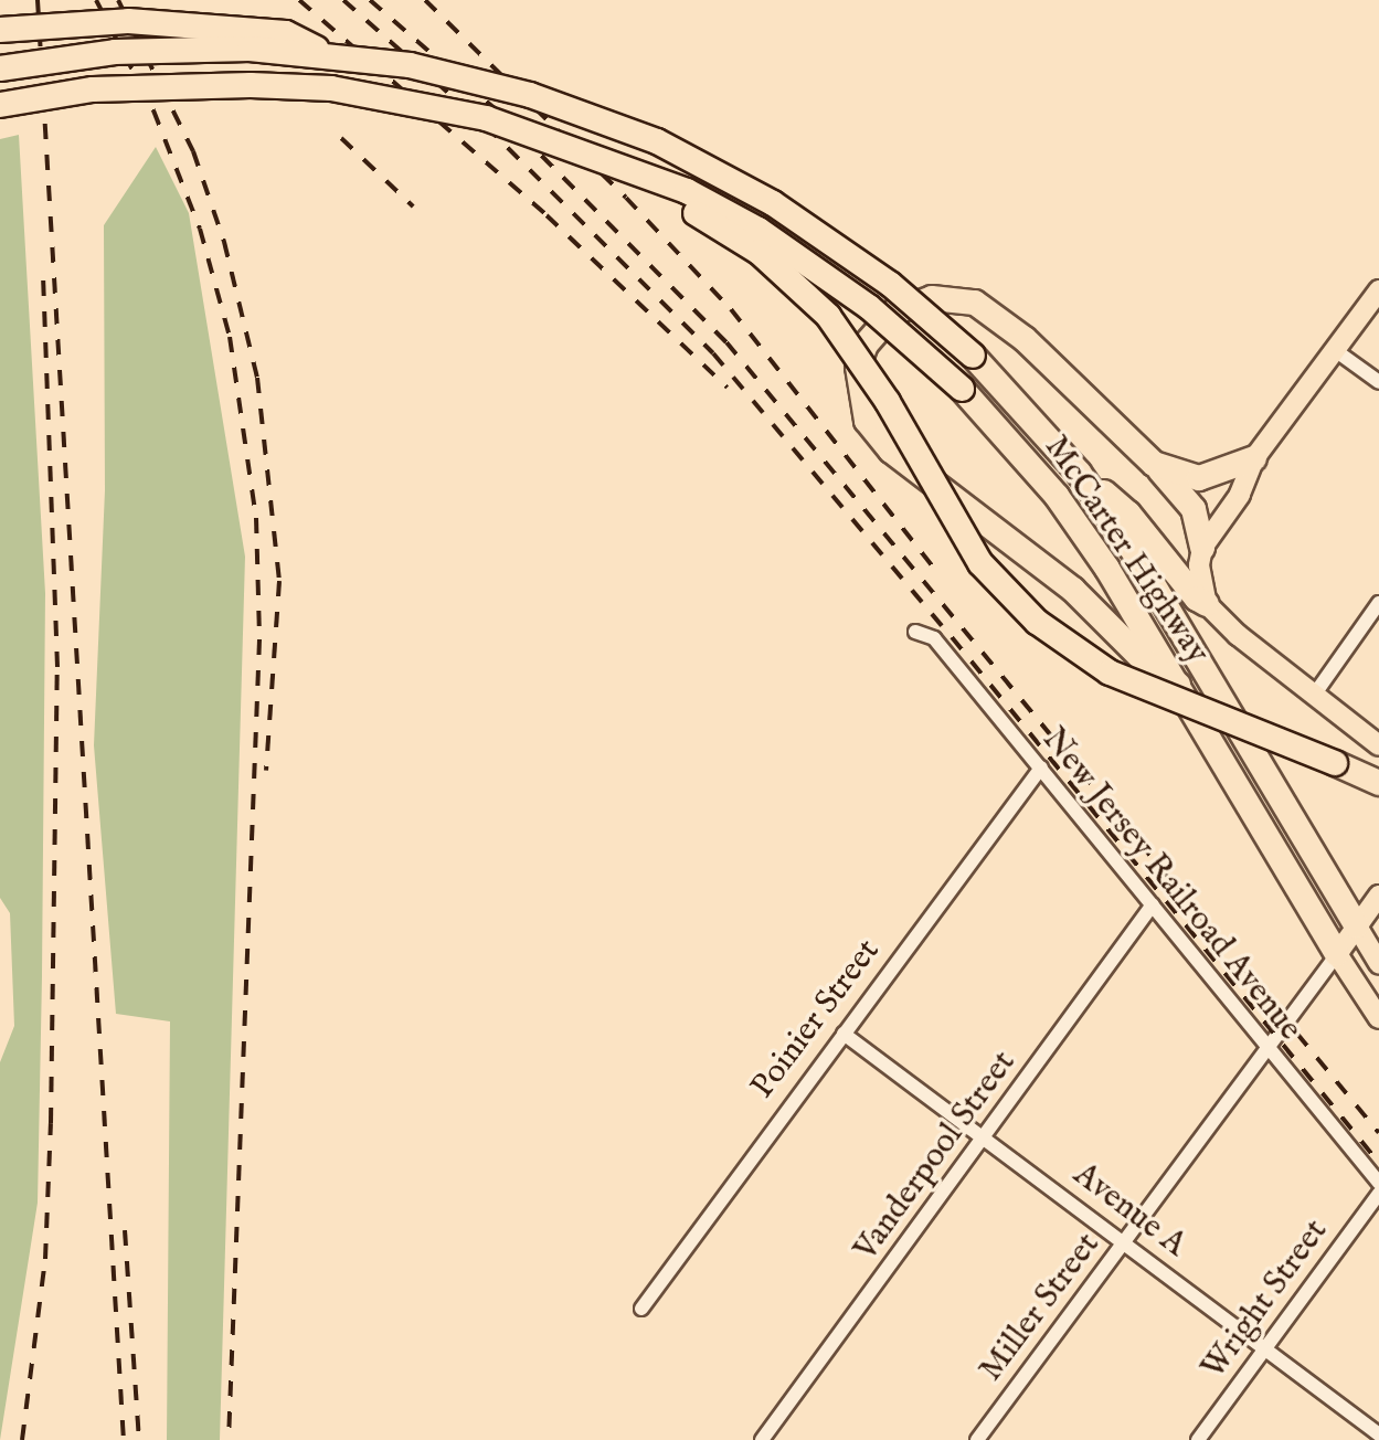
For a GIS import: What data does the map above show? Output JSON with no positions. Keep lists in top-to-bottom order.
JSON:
{
  "streets": {
    "highway": ["McCarter Highway"],
    "street": [
      "New Jersey Railroad Avenue",
      "Poinier Street",
      "Vanderpool Street",
      "Avenue A",
      "Wright Street",
      "Miller Street"
    ]
  },
  "crossings": [
    ["McCarter Highway", "Miller Street"],
    ["New Jersey Railroad Avenue", "Poinier Street"],
    ["New Jersey Railroad Avenue", "Vanderpool Street"],
    ["New Jersey Railroad Avenue", "Miller Street"],
    ["Poinier Street", "Avenue A"],
    ["Vanderpool Street", "Avenue A"],
    ["Avenue A", "Wright Street"],
    ["Avenue A", "Miller Street"]
  ]
}
